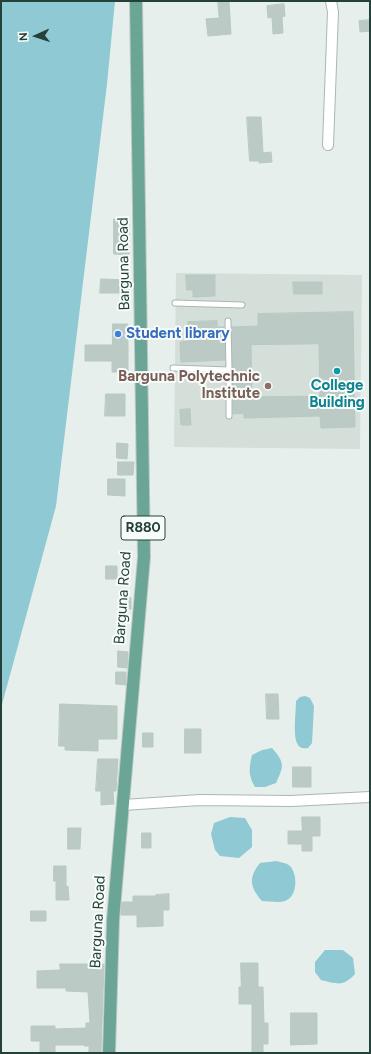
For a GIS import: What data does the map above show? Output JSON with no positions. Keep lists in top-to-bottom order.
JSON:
{
  "streets": {
    "main road": ["Barguna Road", "R880"]
  },
  "places": ["Student library", "College Building", "Barguna Polytechnic Institute"],
  "north": "left"
}
